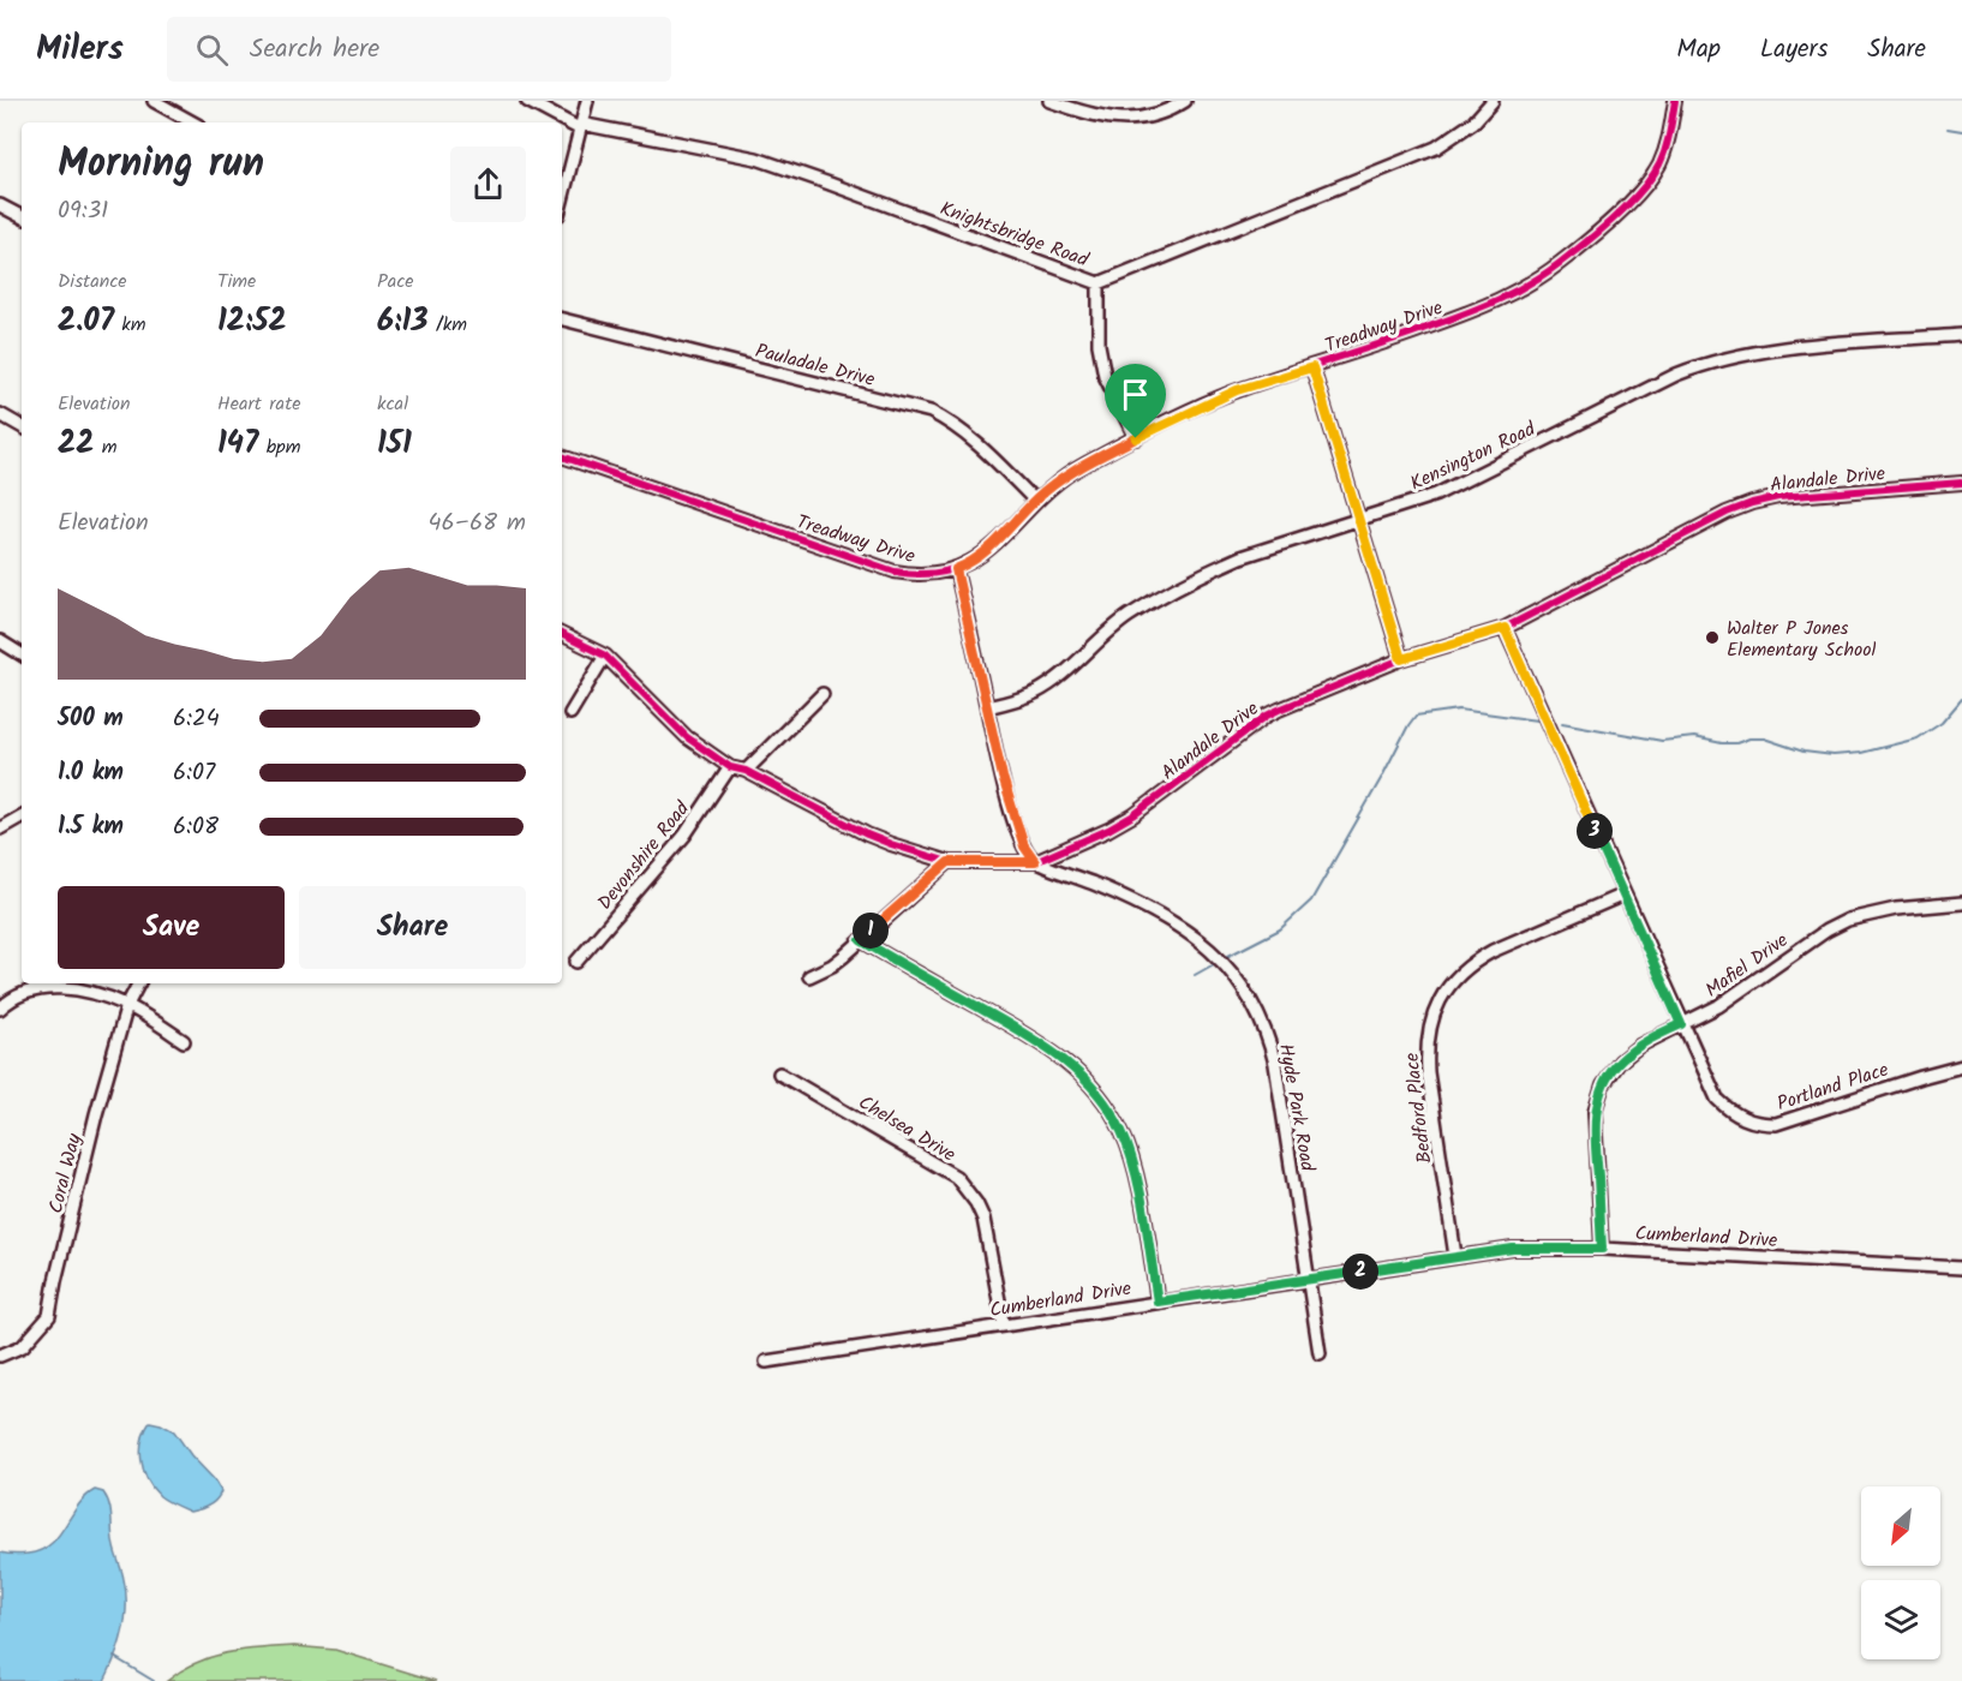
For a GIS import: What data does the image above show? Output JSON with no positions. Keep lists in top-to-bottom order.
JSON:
{
  "streets": {
    "street": [
      "Knightsbridge Road",
      "Treadway Drive",
      "Pauladale Drive",
      "Kensington Road",
      "Alandale Drive",
      "Devonshire Road",
      "Mafiel Drive",
      "Portland Place",
      "Hyde Park Road",
      "Bedford Place",
      "Chelsea Drive",
      "Coral Way",
      "Cumberland Drive"
    ]
  },
  "crossings": [
    ["Treadway Drive", "Pauladale Drive"],
    ["Alandale Drive", "Devonshire Road"],
    ["Alandale Drive", "Portland Place"],
    ["Alandale Drive", "Hyde Park Road"],
    ["Mafiel Drive", "Portland Place"],
    ["Mafiel Drive", "Cumberland Drive"],
    ["Portland Place", "Bedford Place"],
    ["Hyde Park Road", "Cumberland Drive"],
    ["Bedford Place", "Cumberland Drive"],
    ["Chelsea Drive", "Cumberland Drive"]
  ],
  "places": ["Walter P Jones Elementary School"],
  "north": "bottom left",
  "page": {
    "header": "Milers",
    "search": "Search here",
    "nav": ["Map", "Layers", "Share"],
    "heading": ["Morning run", "09:31"],
    "stats": [
      ["Distance", "2.07 km"],
      ["Time", "12:52"],
      ["Pace", "6:13 /km"],
      ["Elevation", "22 m"],
      ["Heart rate", "147 bpm"],
      ["kcal", "151"]
    ],
    "chart": ["Elevation", "46–68 m"],
    "list": [
      {
        "name": "500 m",
        "note": "6:24"
      },
      {
        "name": "1.0 km",
        "note": "6:07"
      },
      {
        "name": "1.5 km",
        "note": "6:08"
      }
    ],
    "pins": ["3", "1", "2"],
    "buttons": ["Save", "Share"]
  }
}
